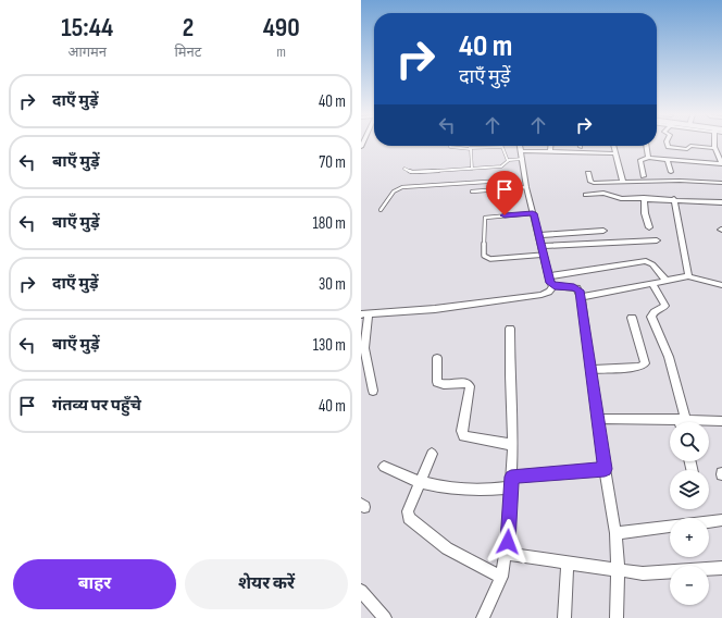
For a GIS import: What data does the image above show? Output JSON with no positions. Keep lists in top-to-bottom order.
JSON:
{
  "page": {
    "eta": [
      "15:44",
      "आगमन",
      "2",
      "मिनट",
      "490",
      "m"
    ],
    "turn": ["40 m", "दाएँ मुड़ें"],
    "list": [
      {
        "name": "दाएँ मुड़ें",
        "value": "40 m"
      },
      {
        "name": "बाएँ मुड़ें",
        "value": "70 m"
      },
      {
        "name": "बाएँ मुड़ें",
        "value": "180 m"
      },
      {
        "name": "दाएँ मुड़ें",
        "value": "30 m"
      },
      {
        "name": "बाएँ मुड़ें",
        "value": "130 m"
      },
      {
        "name": "गंतव्य पर पहुँचे",
        "value": "40 m"
      }
    ],
    "map_buttons": ["+", "−"],
    "buttons": ["बाहर", "शेयर करें"]
  }
}
